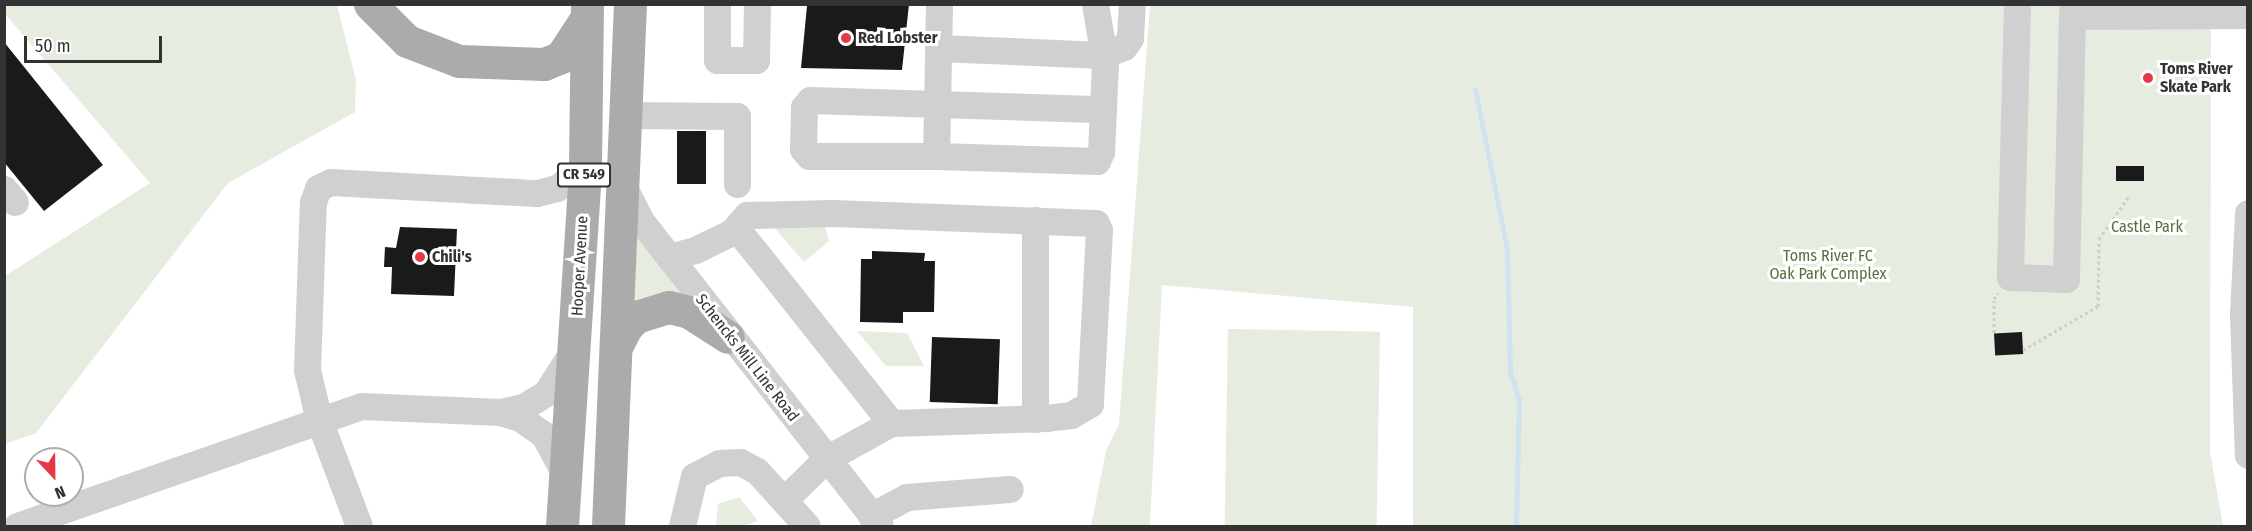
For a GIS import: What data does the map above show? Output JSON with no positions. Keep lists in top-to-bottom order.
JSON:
{
  "streets": {
    "main road": ["CR 549", "Hooper Avenue"],
    "street": ["Schencks Mill Line Road"]
  },
  "crossings": [
    ["CR 549", "Schencks Mill Line Road"]
  ],
  "parks": ["Castle Park", "Toms River FC Oak Park Complex"],
  "places": ["Red Lobster", "Toms River Skate Park", "Chili's"],
  "scale_bar": "50 m",
  "north": "bottom"
}
